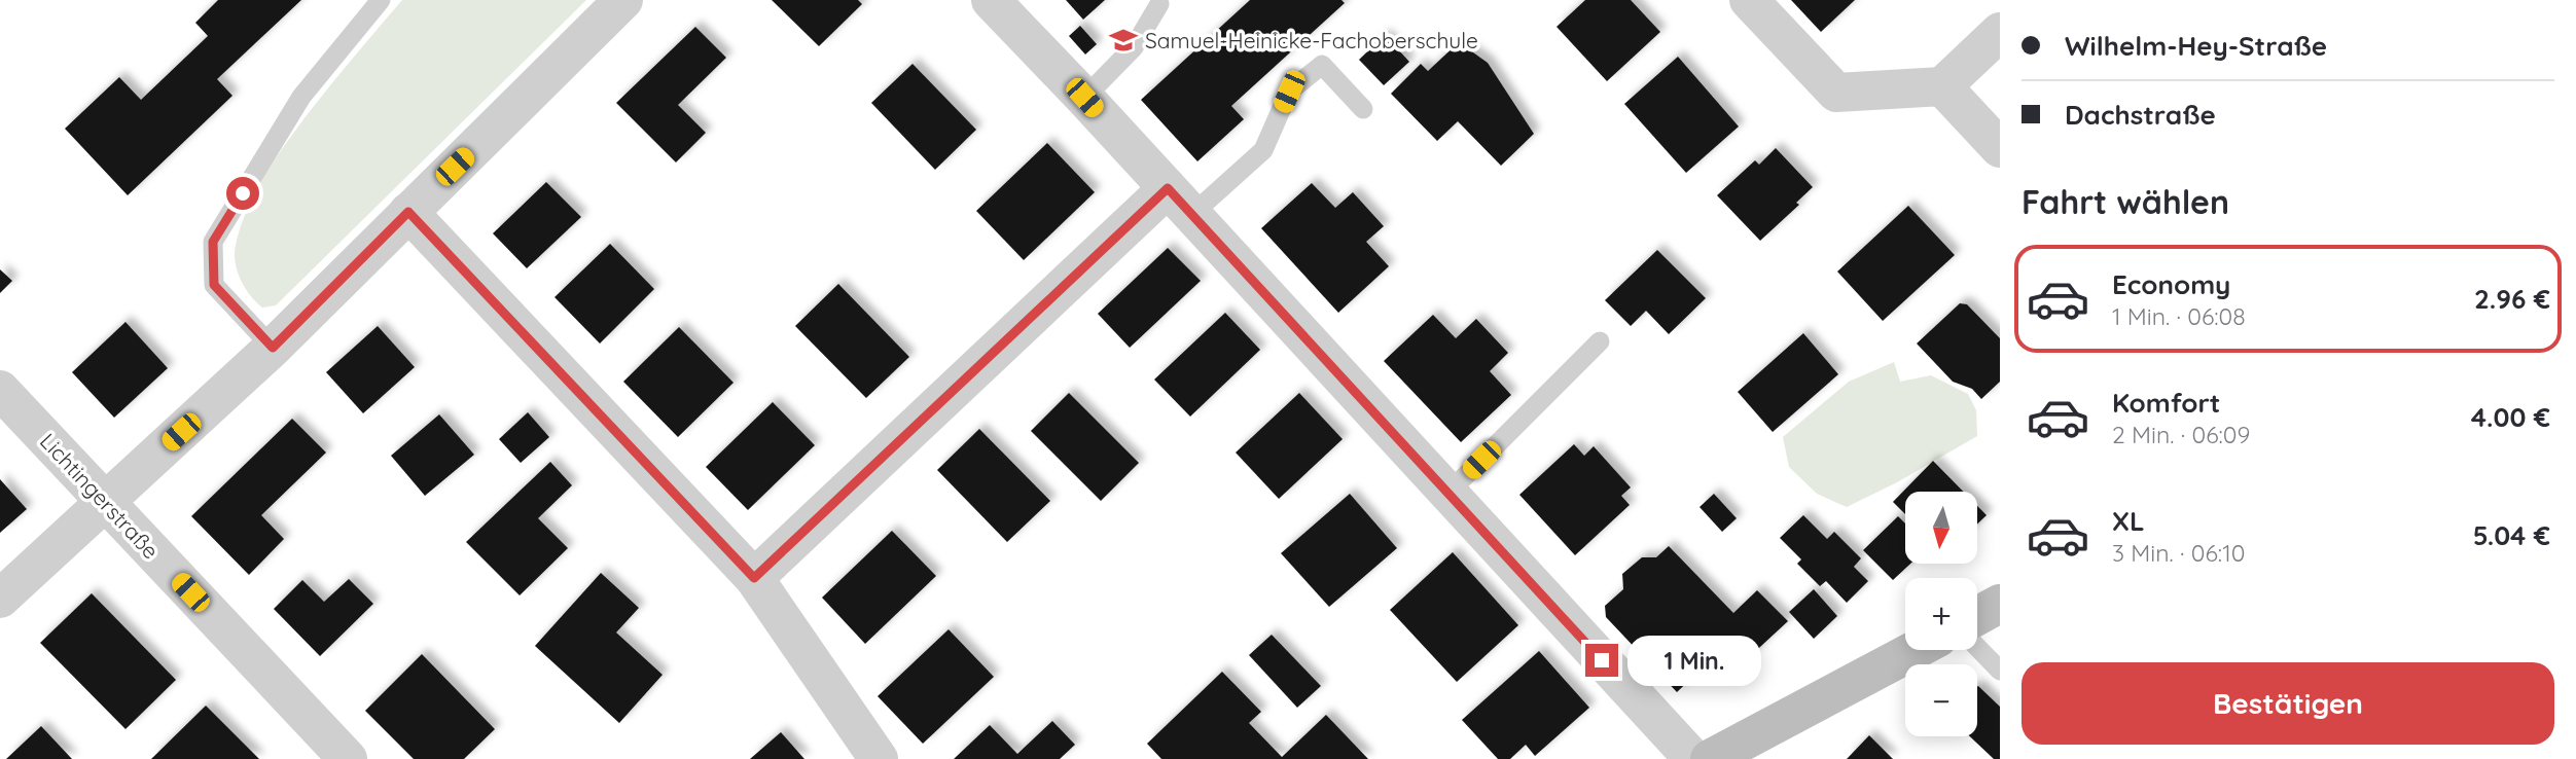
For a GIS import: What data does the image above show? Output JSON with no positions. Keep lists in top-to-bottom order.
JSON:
{
  "streets": {
    "street": ["Lichtingerstraße"]
  },
  "places": {
    "school or university": ["Samuel-Heinicke-Fachoberschule"]
  },
  "north": "bottom",
  "page": {
    "banner": ["Wilhelm-Hey-Straße", "Dachstraße"],
    "heading": "Fahrt wählen",
    "list": [
      {
        "name": "Economy",
        "note": "1 Min. · 06:08",
        "value": "2.96 €"
      },
      {
        "name": "Komfort",
        "note": "2 Min. · 06:09",
        "value": "4.00 €"
      },
      {
        "name": "XL",
        "note": "3 Min. · 06:10",
        "value": "5.04 €"
      }
    ],
    "map_buttons": ["+", "−"],
    "bubble": "1 Min.",
    "buttons": "Bestätigen"
  }
}
